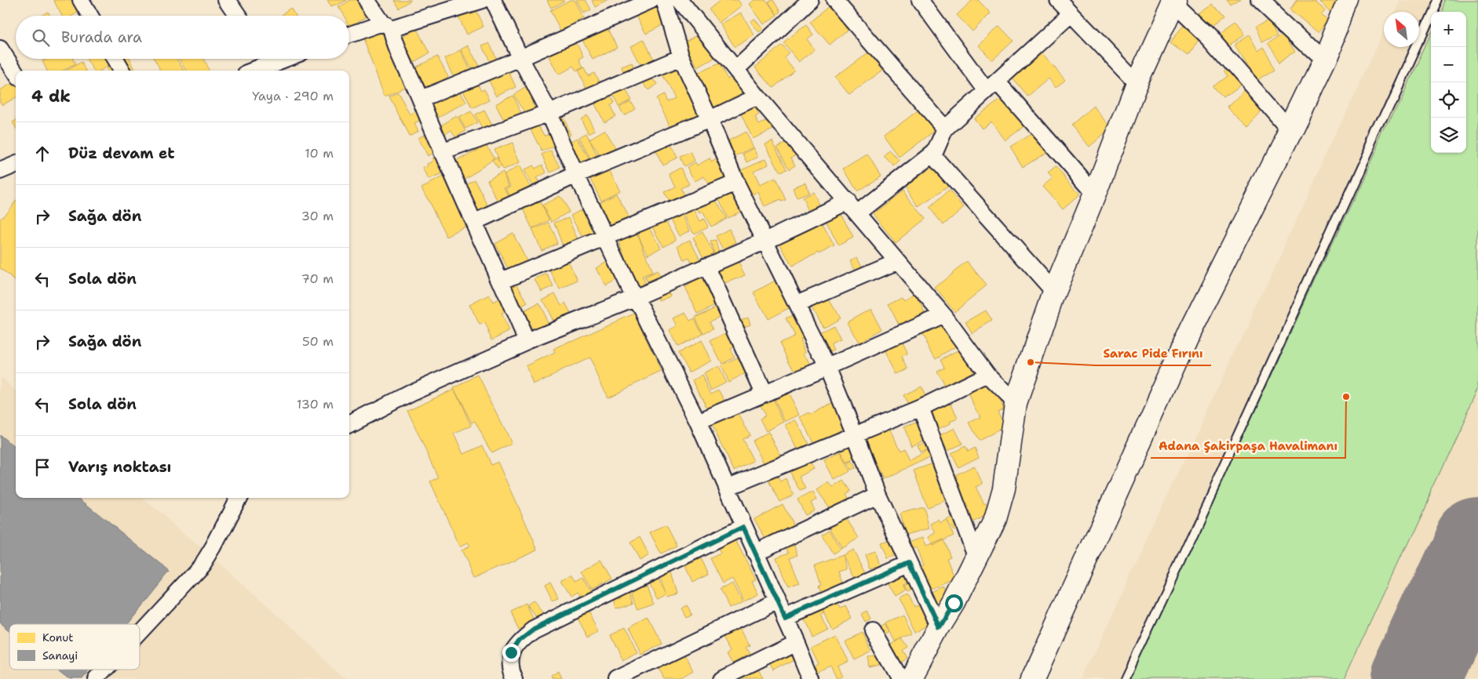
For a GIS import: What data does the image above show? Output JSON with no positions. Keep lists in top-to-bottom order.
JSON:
{
  "places": ["Sarac Pide Fırını", "Adana Şakirpaşa Havalimanı"],
  "legend": ["Konut", "Sanayi"],
  "north": "top left",
  "page": {
    "map_buttons": ["+", "−"],
    "search": "Burada ara",
    "heading": ["4 dk", "Yaya · 290 m"],
    "list": [
      ["Düz devam et", "10 m"],
      ["Sağa dön", "30 m"],
      ["Sola dön", "70 m"],
      ["Sağa dön", "50 m"],
      ["Sola dön", "130 m"],
      "Varış noktası"
    ]
  }
}
